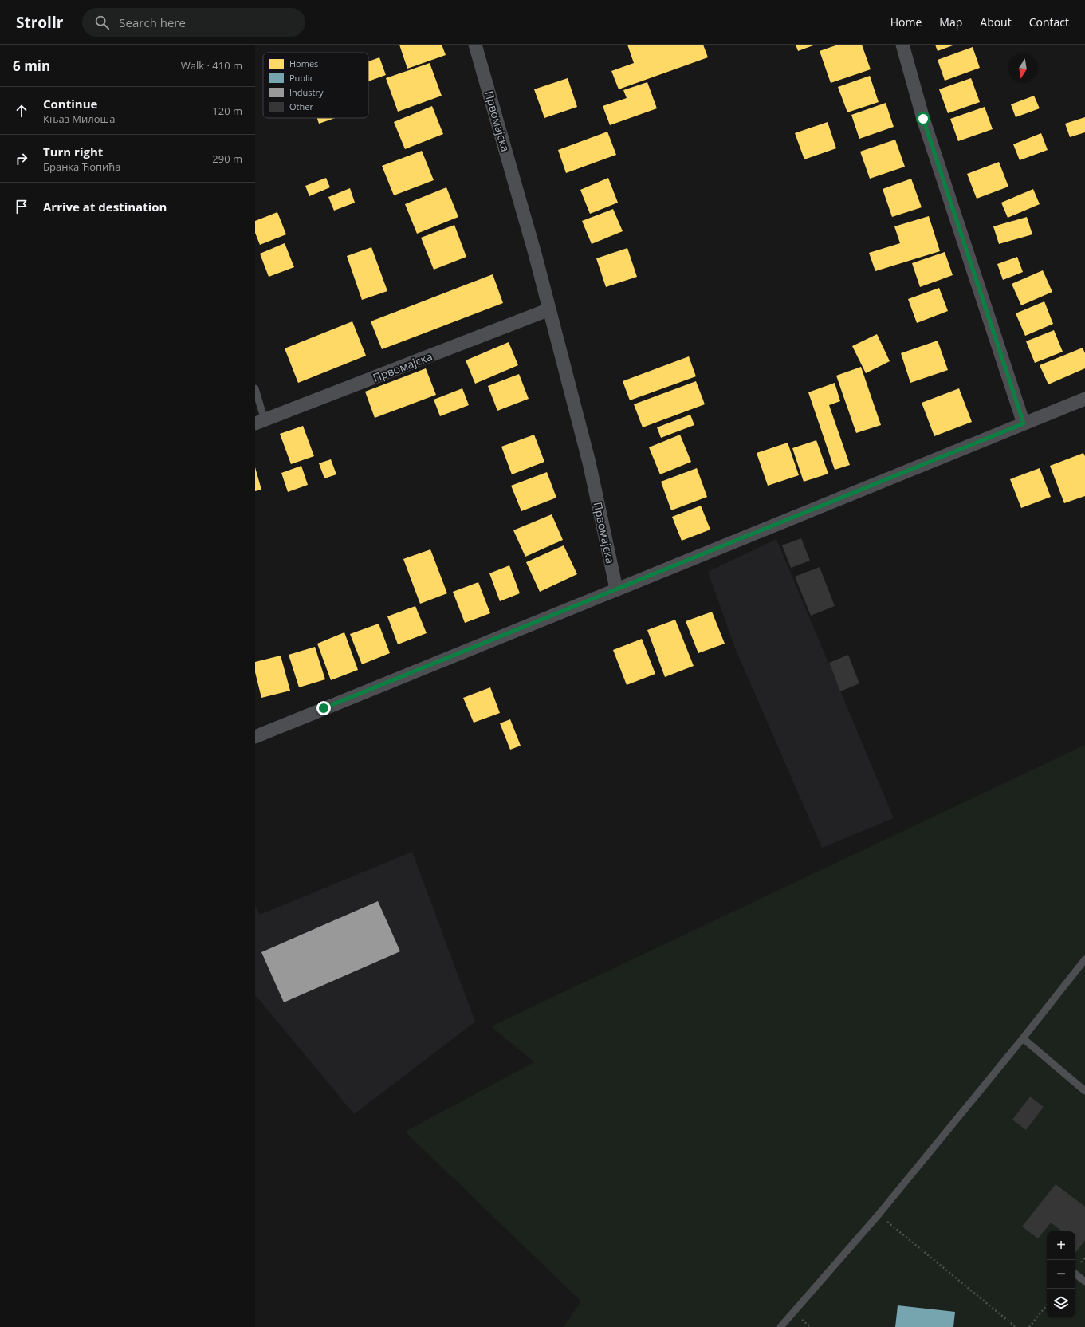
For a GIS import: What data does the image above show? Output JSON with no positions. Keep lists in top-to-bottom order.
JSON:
{
  "streets": {
    "street": ["Првомајска"]
  },
  "legend": [
    "Homes",
    "Public",
    "Industry",
    "Other"
  ],
  "north": "bottom",
  "page": {
    "header": "Strollr",
    "search": "Search here",
    "nav": [
      "Home",
      "Map",
      "About",
      "Contact"
    ],
    "heading": ["6 min", "Walk · 410 m"],
    "list": [
      ["Continue", "Књаз Милоша", "120 m"],
      ["Turn right", "Бранка Ћопића", "290 m"],
      "Arrive at destination"
    ],
    "map_buttons": ["+", "−"]
  }
}
